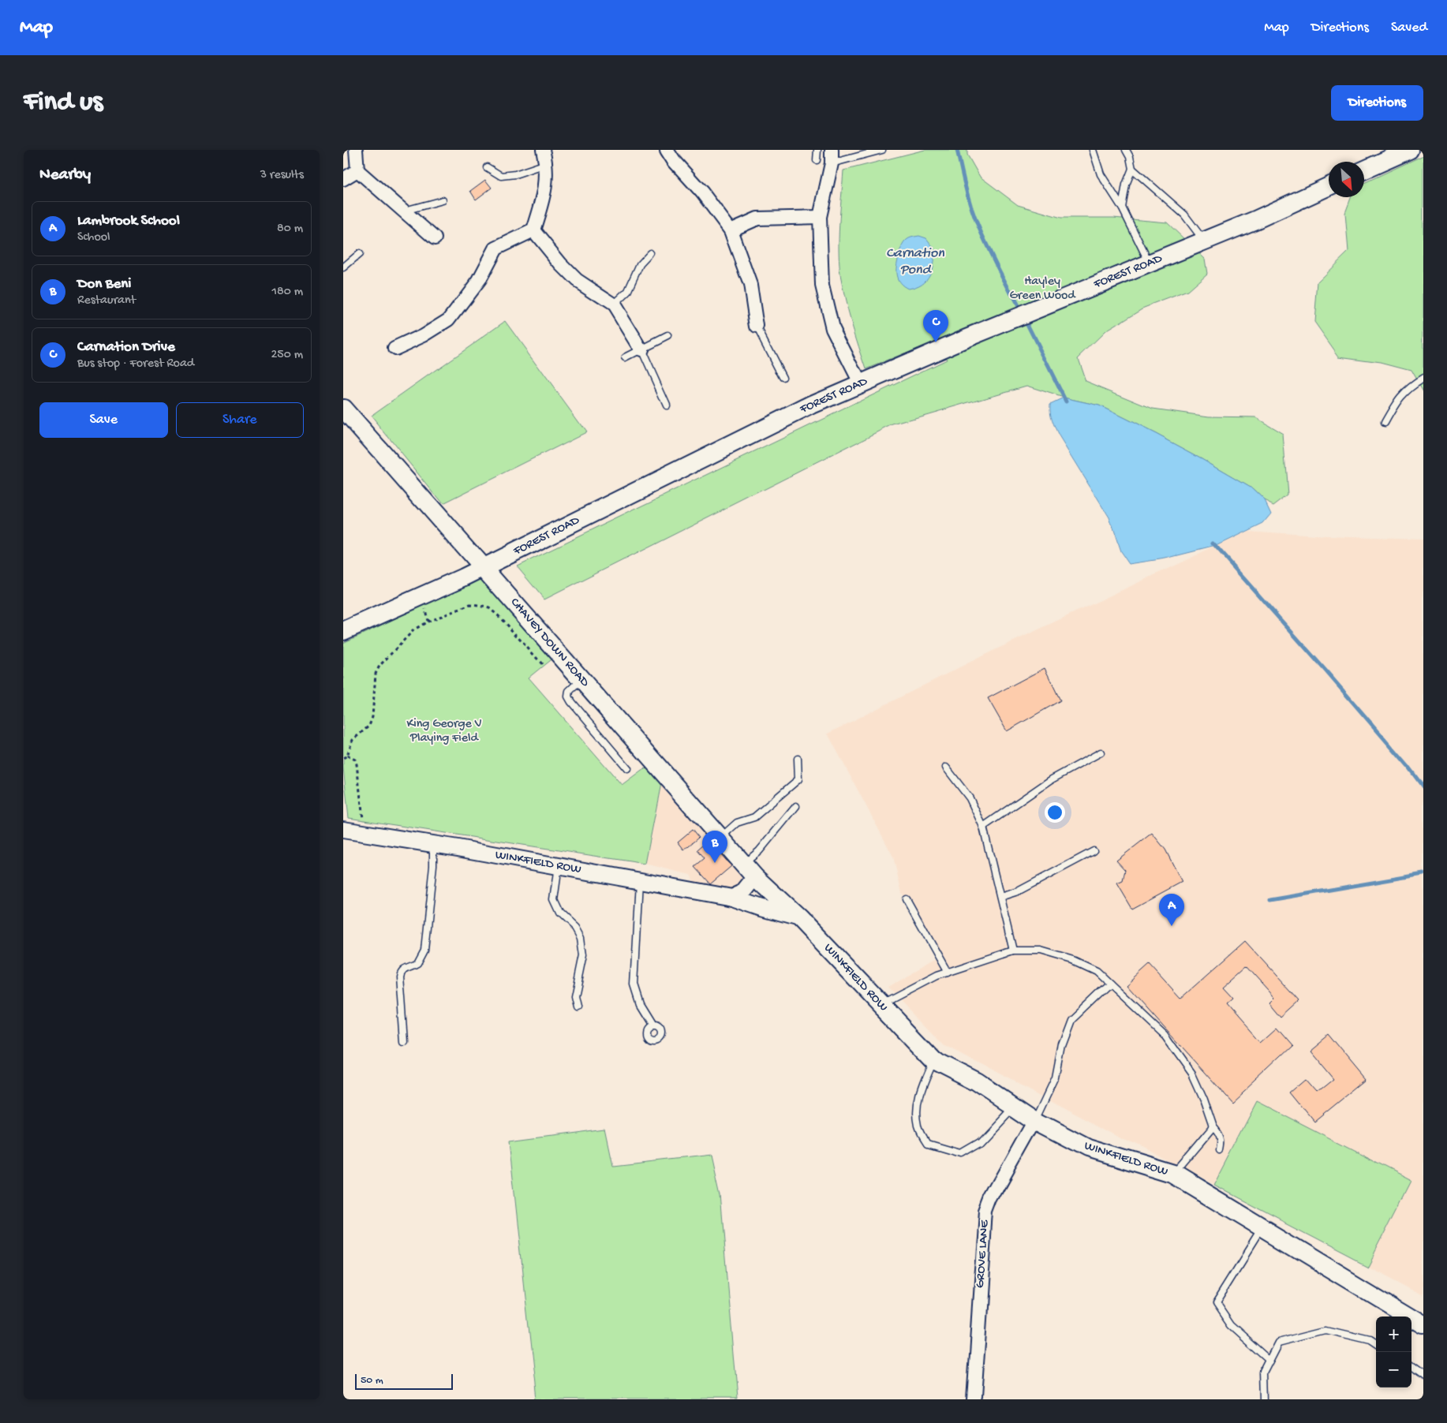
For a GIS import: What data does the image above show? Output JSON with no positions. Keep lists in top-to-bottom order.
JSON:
{
  "streets": {
    "main road": ["FOREST ROAD", "CHAVEY DOWN ROAD", "WINKFIELD ROW"],
    "street": ["GROVE LANE"]
  },
  "crossings": [
    ["FOREST ROAD", "CHAVEY DOWN ROAD"],
    ["CHAVEY DOWN ROAD", "WINKFIELD ROW"],
    ["WINKFIELD ROW", "GROVE LANE"]
  ],
  "water": ["Carnation Pond"],
  "parks": ["Hayley Green Wood", "King George V Playing Field"],
  "scale_bar": "50 m",
  "north": "bottom right",
  "page": {
    "header": "Map",
    "nav": ["Map", "Directions", "Saved"],
    "buttons": [
      "Directions",
      ["Save", "Share"]
    ],
    "title": "Find us",
    "heading": ["Nearby", "3 results"],
    "list": [
      {
        "mark": "A",
        "name": "Lambrook School",
        "note": "School",
        "value": "80 m"
      },
      {
        "mark": "B",
        "name": "Don Beni",
        "note": "Restaurant",
        "value": "180 m"
      },
      {
        "mark": "C",
        "name": "Carnation Drive",
        "note": "Bus stop · Forest Road",
        "value": "250 m"
      }
    ],
    "pins": ["C", "B", "A"],
    "map_buttons": ["+", "−"],
    "scale": "50 m"
  }
}
